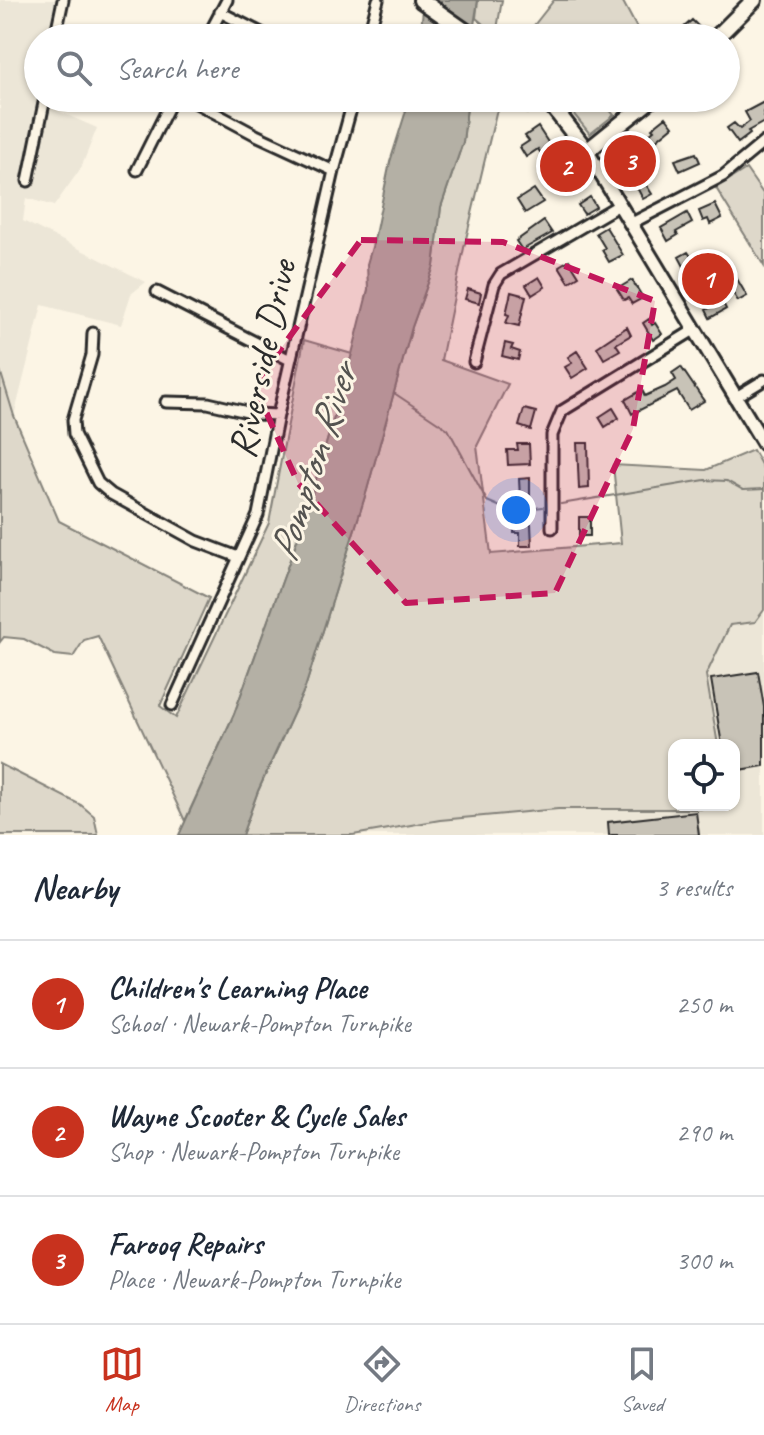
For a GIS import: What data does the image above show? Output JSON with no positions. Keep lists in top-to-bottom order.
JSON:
{
  "streets": {
    "street": ["Riverside Drive"]
  },
  "water": ["Pompton River"],
  "page": {
    "search": "Search here",
    "pins": ["3", "2", "1"],
    "heading": ["Nearby", "3 results"],
    "list": [
      {
        "mark": "1",
        "name": "Children's Learning Place",
        "note": "School · Newark-Pompton Turnpike",
        "value": "250 m"
      },
      {
        "mark": "2",
        "name": "Wayne Scooter & Cycle Sales",
        "note": "Shop · Newark-Pompton Turnpike",
        "value": "290 m"
      },
      {
        "mark": "3",
        "name": "Farooq Repairs",
        "note": "Place · Newark-Pompton Turnpike",
        "value": "300 m"
      }
    ],
    "nav": ["Map", "Directions", "Saved"]
  }
}
